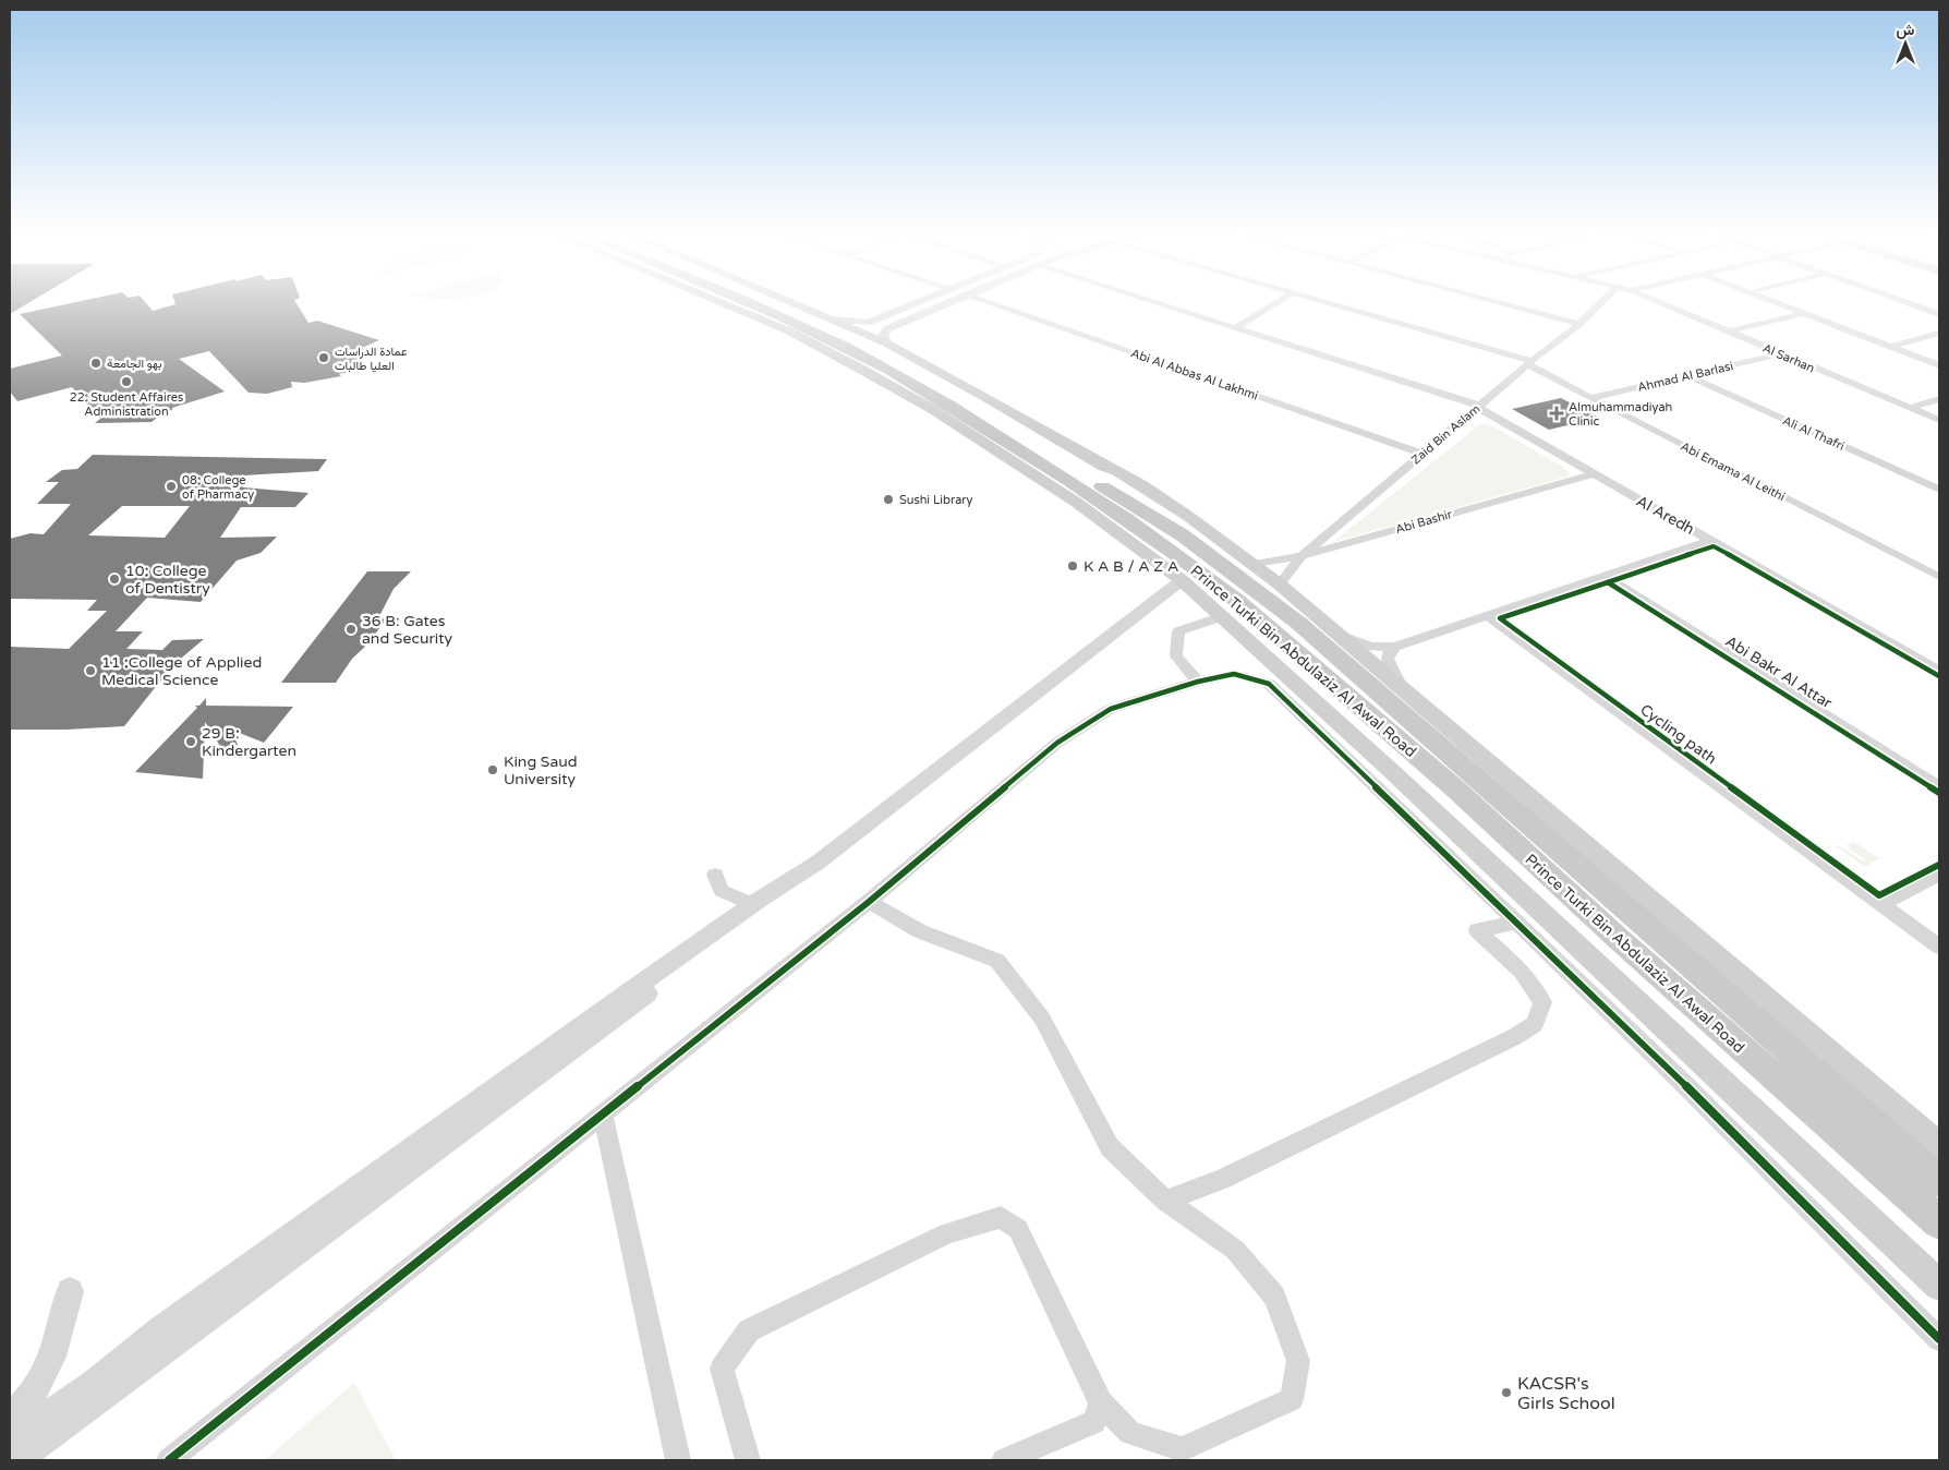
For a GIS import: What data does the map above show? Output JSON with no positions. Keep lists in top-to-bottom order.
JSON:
{
  "streets": {
    "main road": ["Prince Turki Bin Abdulaziz Al Awal Road"],
    "street": [
      "Al Sarhan",
      "Abi Al Abbas Al Lakhmi",
      "Ahmad Al Barlasi",
      "Ali Al Thafri",
      "Zaid Bin Aslam",
      "Abi Emama Al Leithi",
      "Al Aredh",
      "Abi Bashir",
      "Abi Bakr Al Attar"
    ],
    "cycle path": ["Cycling path"]
  },
  "crossings": [
    ["Al Sarhan", "Ahmad Al Barlasi"],
    ["Abi Al Abbas Al Lakhmi", "Zaid Bin Aslam"],
    ["Ahmad Al Barlasi", "Ali Al Thafri"],
    ["Ahmad Al Barlasi", "Abi Emama Al Leithi"],
    ["Zaid Bin Aslam", "Abi Emama Al Leithi"],
    ["Zaid Bin Aslam", "Al Aredh"],
    ["Zaid Bin Aslam", "Abi Bashir"],
    ["Al Aredh", "Abi Bashir"]
  ],
  "places": {
    "other": [
      "عمادة الدراسات العليا طالبات",
      "بهو الجامعة",
      "22: Student Affaires Administration",
      "08: College of Pharmacy",
      "Sushi Library",
      "K A B / A Z A",
      "10: College of Dentistry",
      "36 B: Gates and Security",
      "11 :College of Applied Medical Science",
      "29 B: Kindergarten",
      "King Saud University",
      "KACSR's Girls School"
    ],
    "health": ["Almuhammadiyah Clinic"]
  },
  "north": "top"
}
